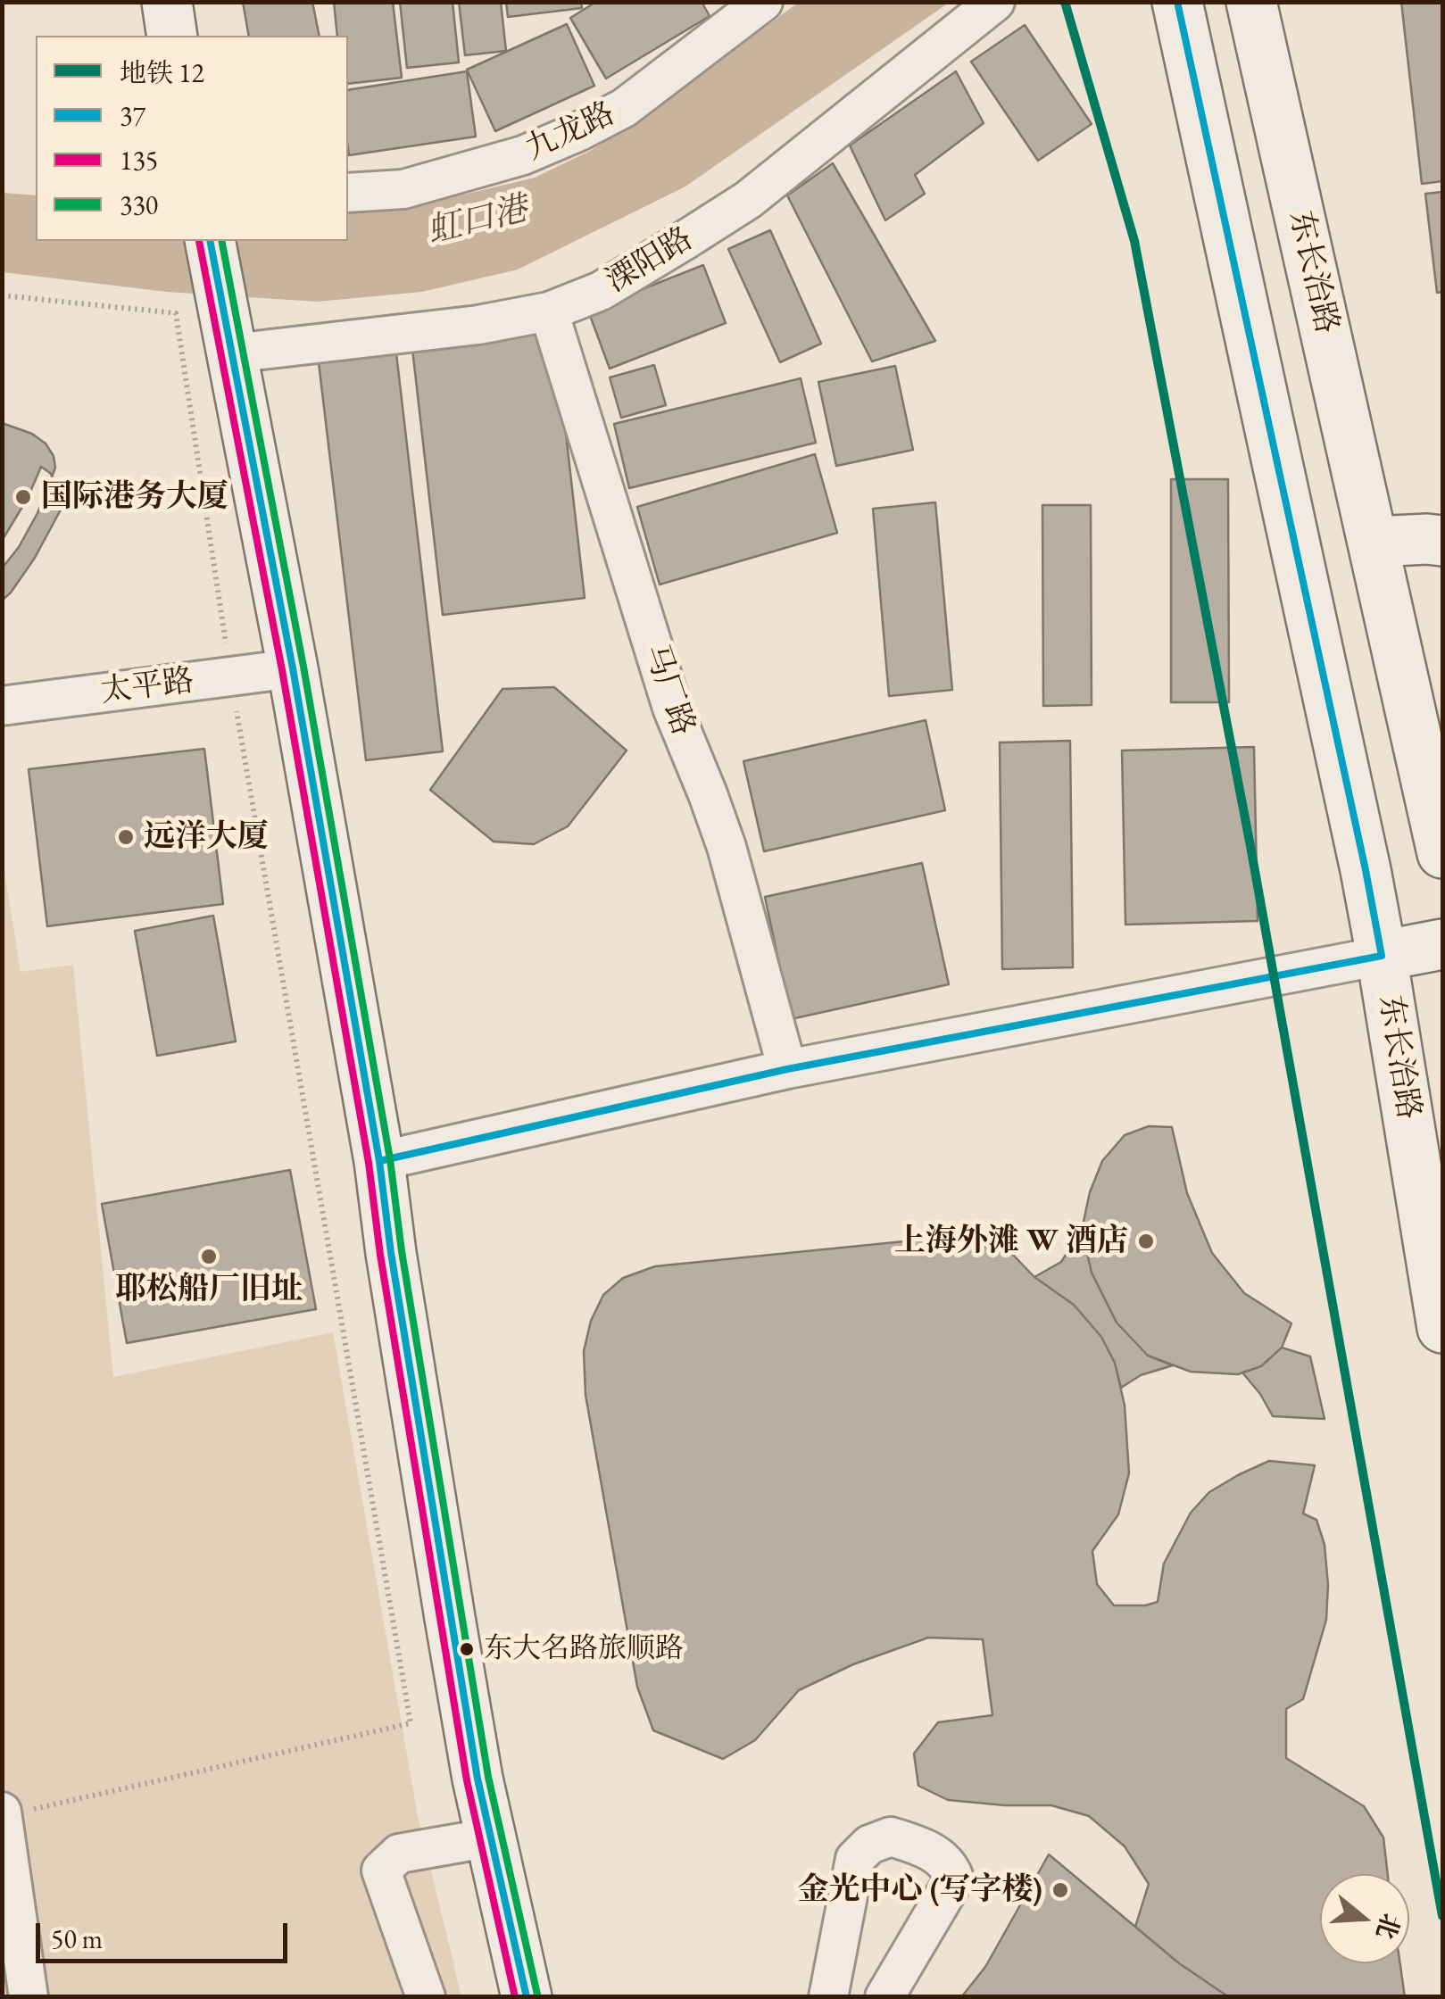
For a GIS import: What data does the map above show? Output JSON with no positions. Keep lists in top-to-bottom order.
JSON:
{
  "streets": {
    "main road": ["东长治路"],
    "street": [
      "九龙路",
      "溧阳路",
      "太平路",
      "马厂路"
    ]
  },
  "crossings": [
    ["溧阳路", "马厂路"]
  ],
  "water": ["虹口港"],
  "places": [
    "国际港务大厦",
    "远洋大厦",
    "上海外滩 W 酒店",
    "耶松船厂旧址",
    "东大名路旅顺路",
    "金光中心 (写字楼)"
  ],
  "lines": [
    "metro line 12",
    "transit line 37",
    "transit line 135",
    "transit line 330"
  ],
  "legend": [
    "地铁 12",
    "37",
    "135",
    "330"
  ],
  "scale_bar": "50 m",
  "north": "right"
}
